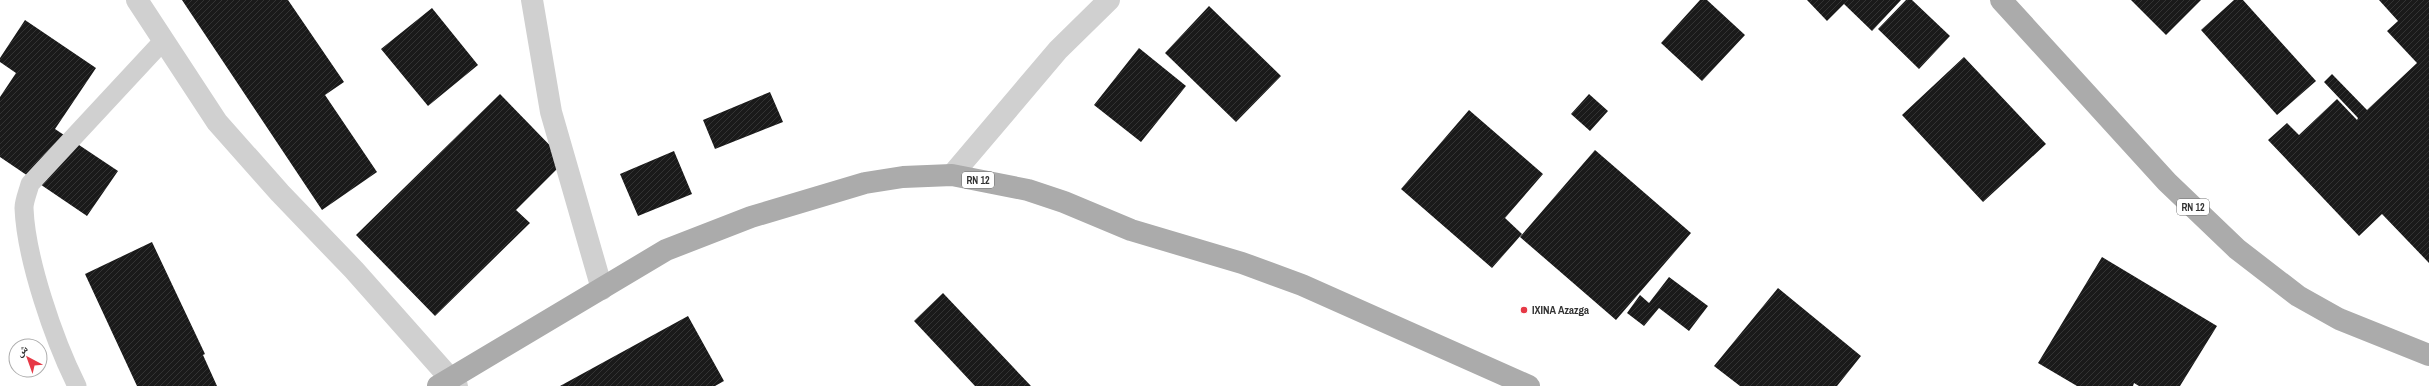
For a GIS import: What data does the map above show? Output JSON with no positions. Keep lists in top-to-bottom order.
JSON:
{
  "streets": {
    "main road": ["RN 12"]
  },
  "places": ["IXINA Azazga"],
  "north": "top left"
}
